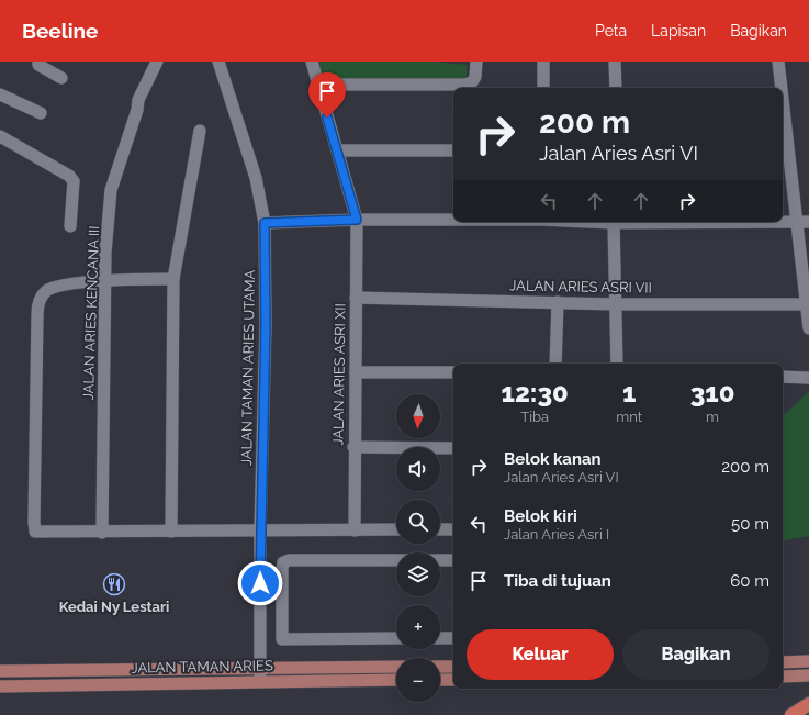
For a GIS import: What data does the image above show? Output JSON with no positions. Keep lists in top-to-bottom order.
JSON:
{
  "streets": {
    "main road": ["JALAN TAMAN ARIES"],
    "street": [
      "JALAN ARIES ASRI VII",
      "JALAN ARIES KENCANA III",
      "JALAN TAMAN ARIES UTAMA",
      "JALAN ARIES ASRI XII"
    ]
  },
  "crossings": [
    ["JALAN ARIES ASRI VII", "JALAN ARIES ASRI XII"],
    ["JALAN TAMAN ARIES UTAMA", "JALAN TAMAN ARIES"]
  ],
  "places": {
    "restaurant": ["Kedai Ny Lestari"]
  },
  "north": "bottom",
  "page": {
    "header": "Beeline",
    "nav": ["Peta", "Lapisan", "Bagikan"],
    "turn": ["200 m", "Jalan Aries Asri VI"],
    "eta": [
      "12:30",
      "Tiba",
      "1",
      "mnt",
      "310",
      "m"
    ],
    "map_buttons": ["+", "−"],
    "list": [
      {
        "name": "Belok kanan",
        "note": "Jalan Aries Asri VI",
        "value": "200 m"
      },
      {
        "name": "Belok kiri",
        "note": "Jalan Aries Asri I",
        "value": "50 m"
      },
      {
        "name": "Tiba di tujuan",
        "value": "60 m"
      }
    ],
    "buttons": ["Keluar", "Bagikan"]
  }
}
